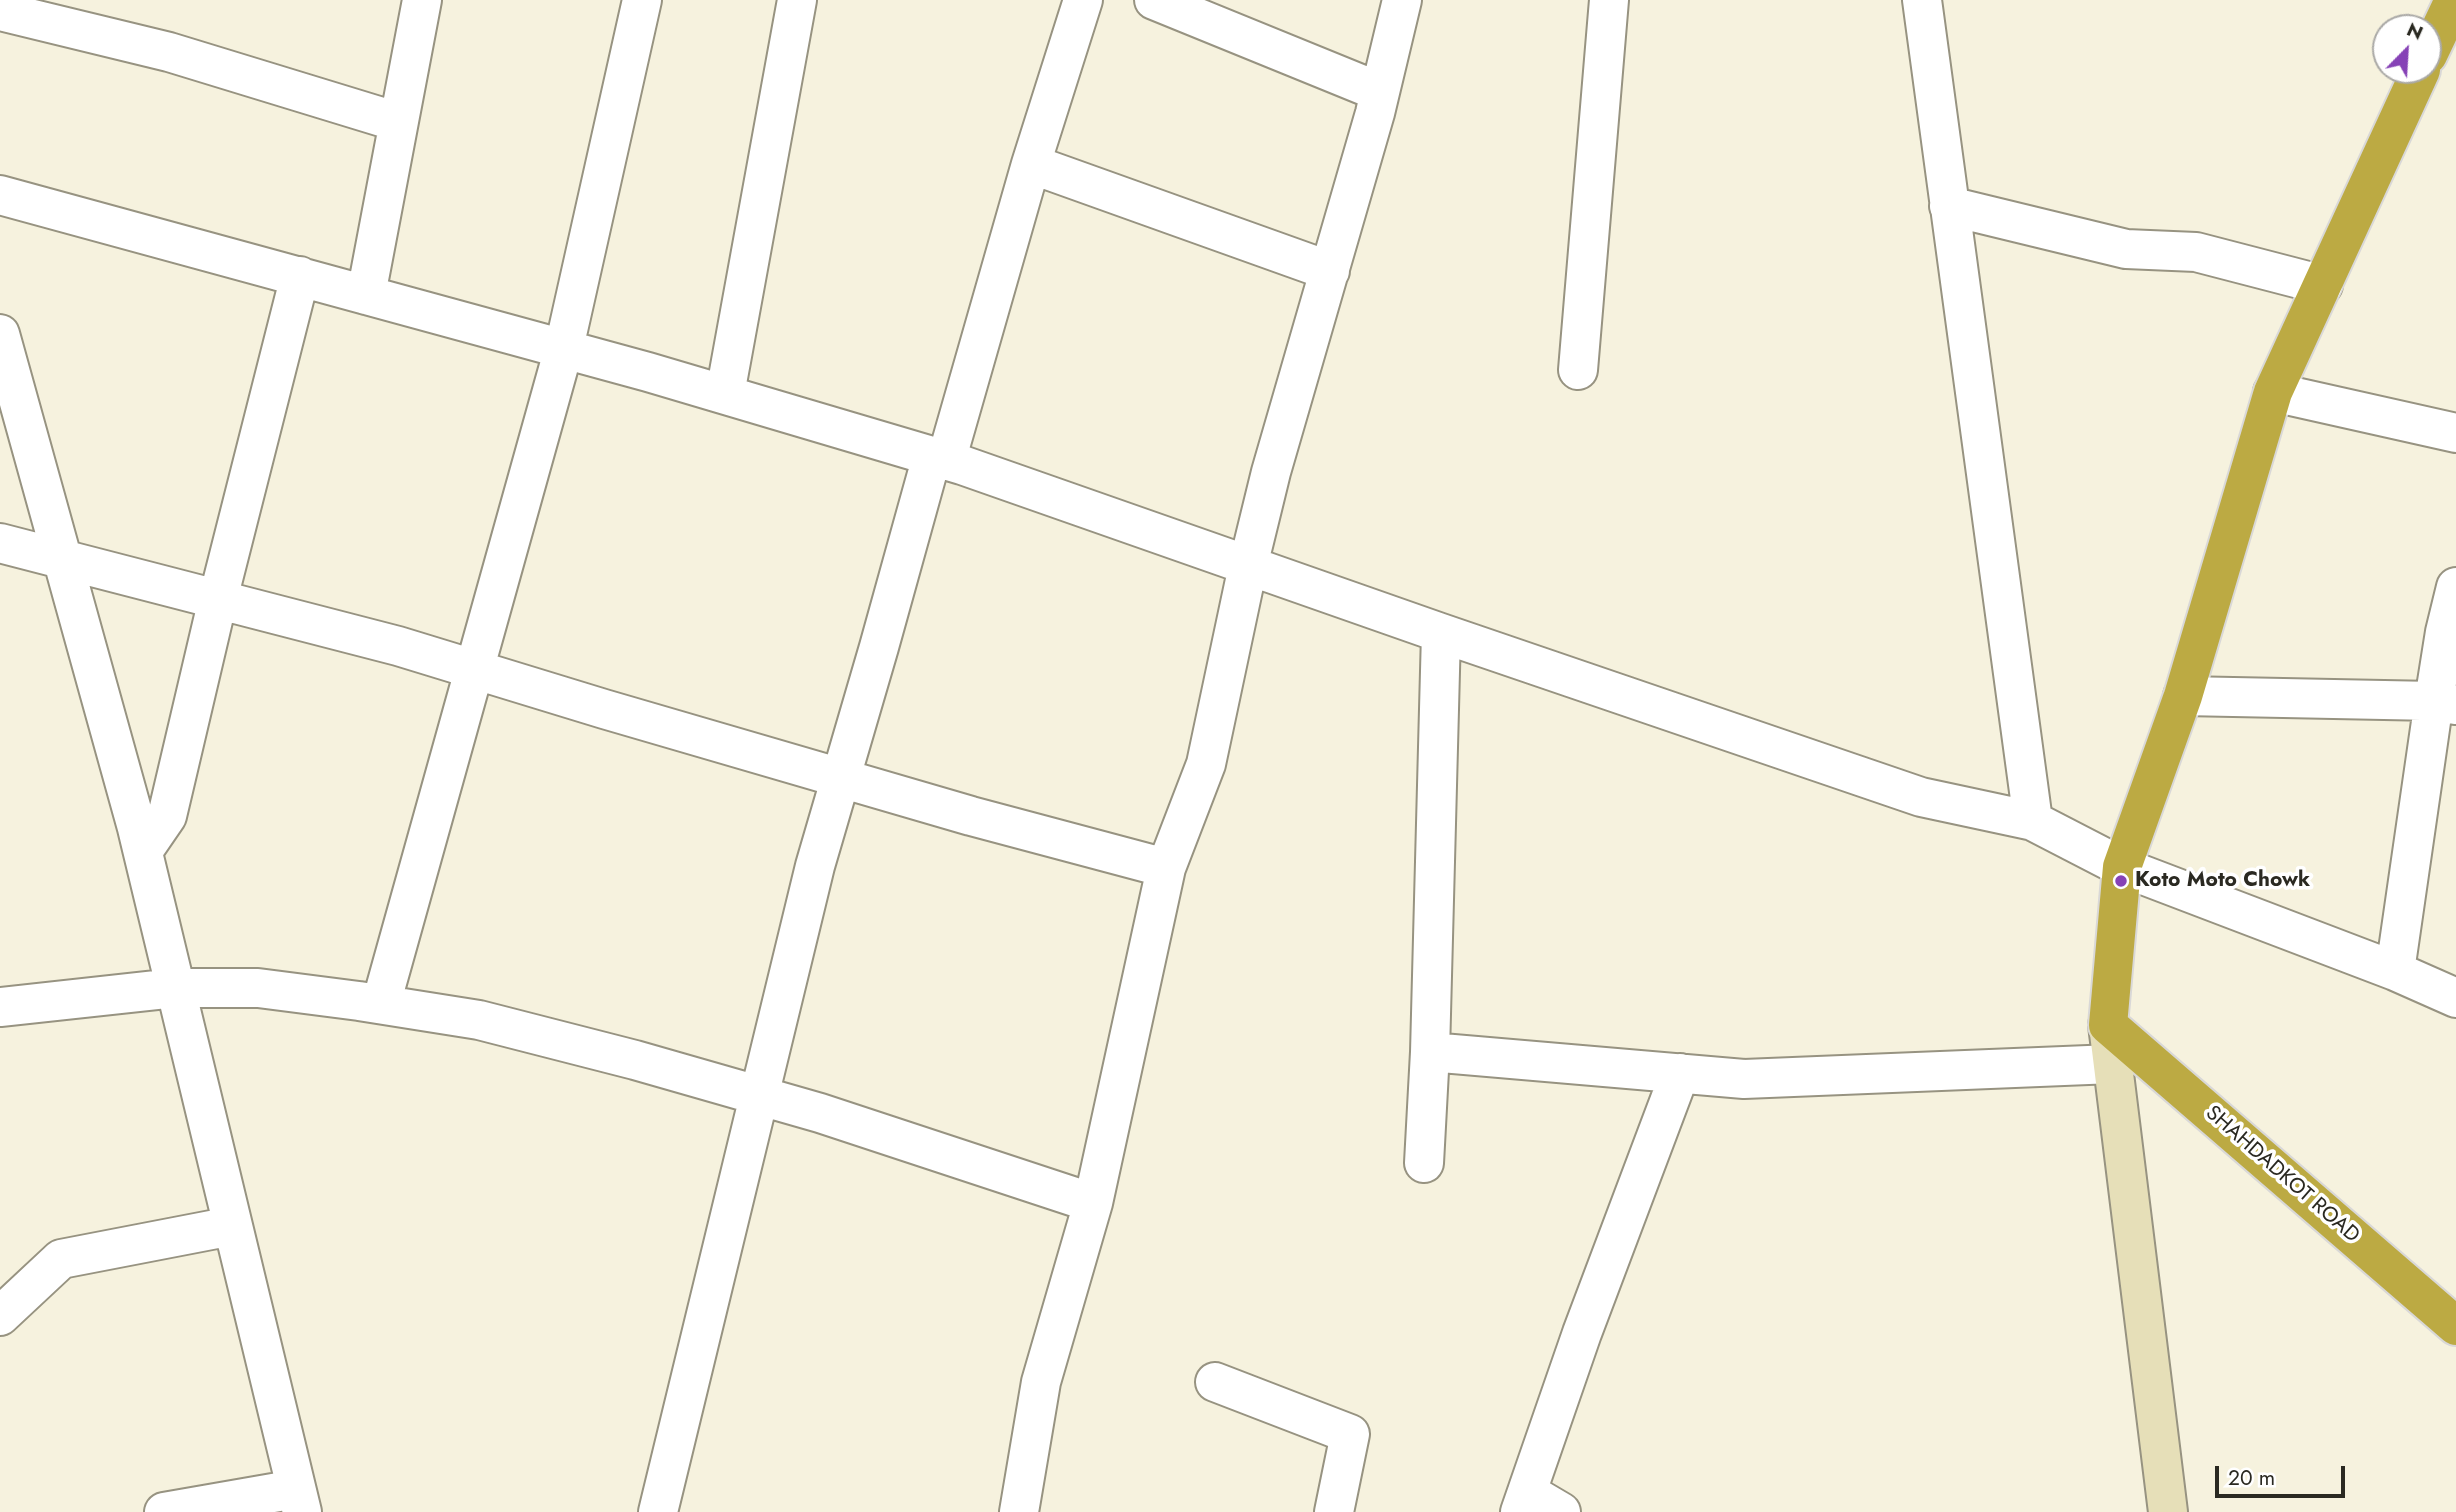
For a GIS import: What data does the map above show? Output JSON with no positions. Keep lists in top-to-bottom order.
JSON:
{
  "streets": {
    "highway": ["SHAHDADKOT ROAD"]
  },
  "places": ["Koto Moto Chowk"],
  "scale_bar": "20 m",
  "north": "top right"
}
